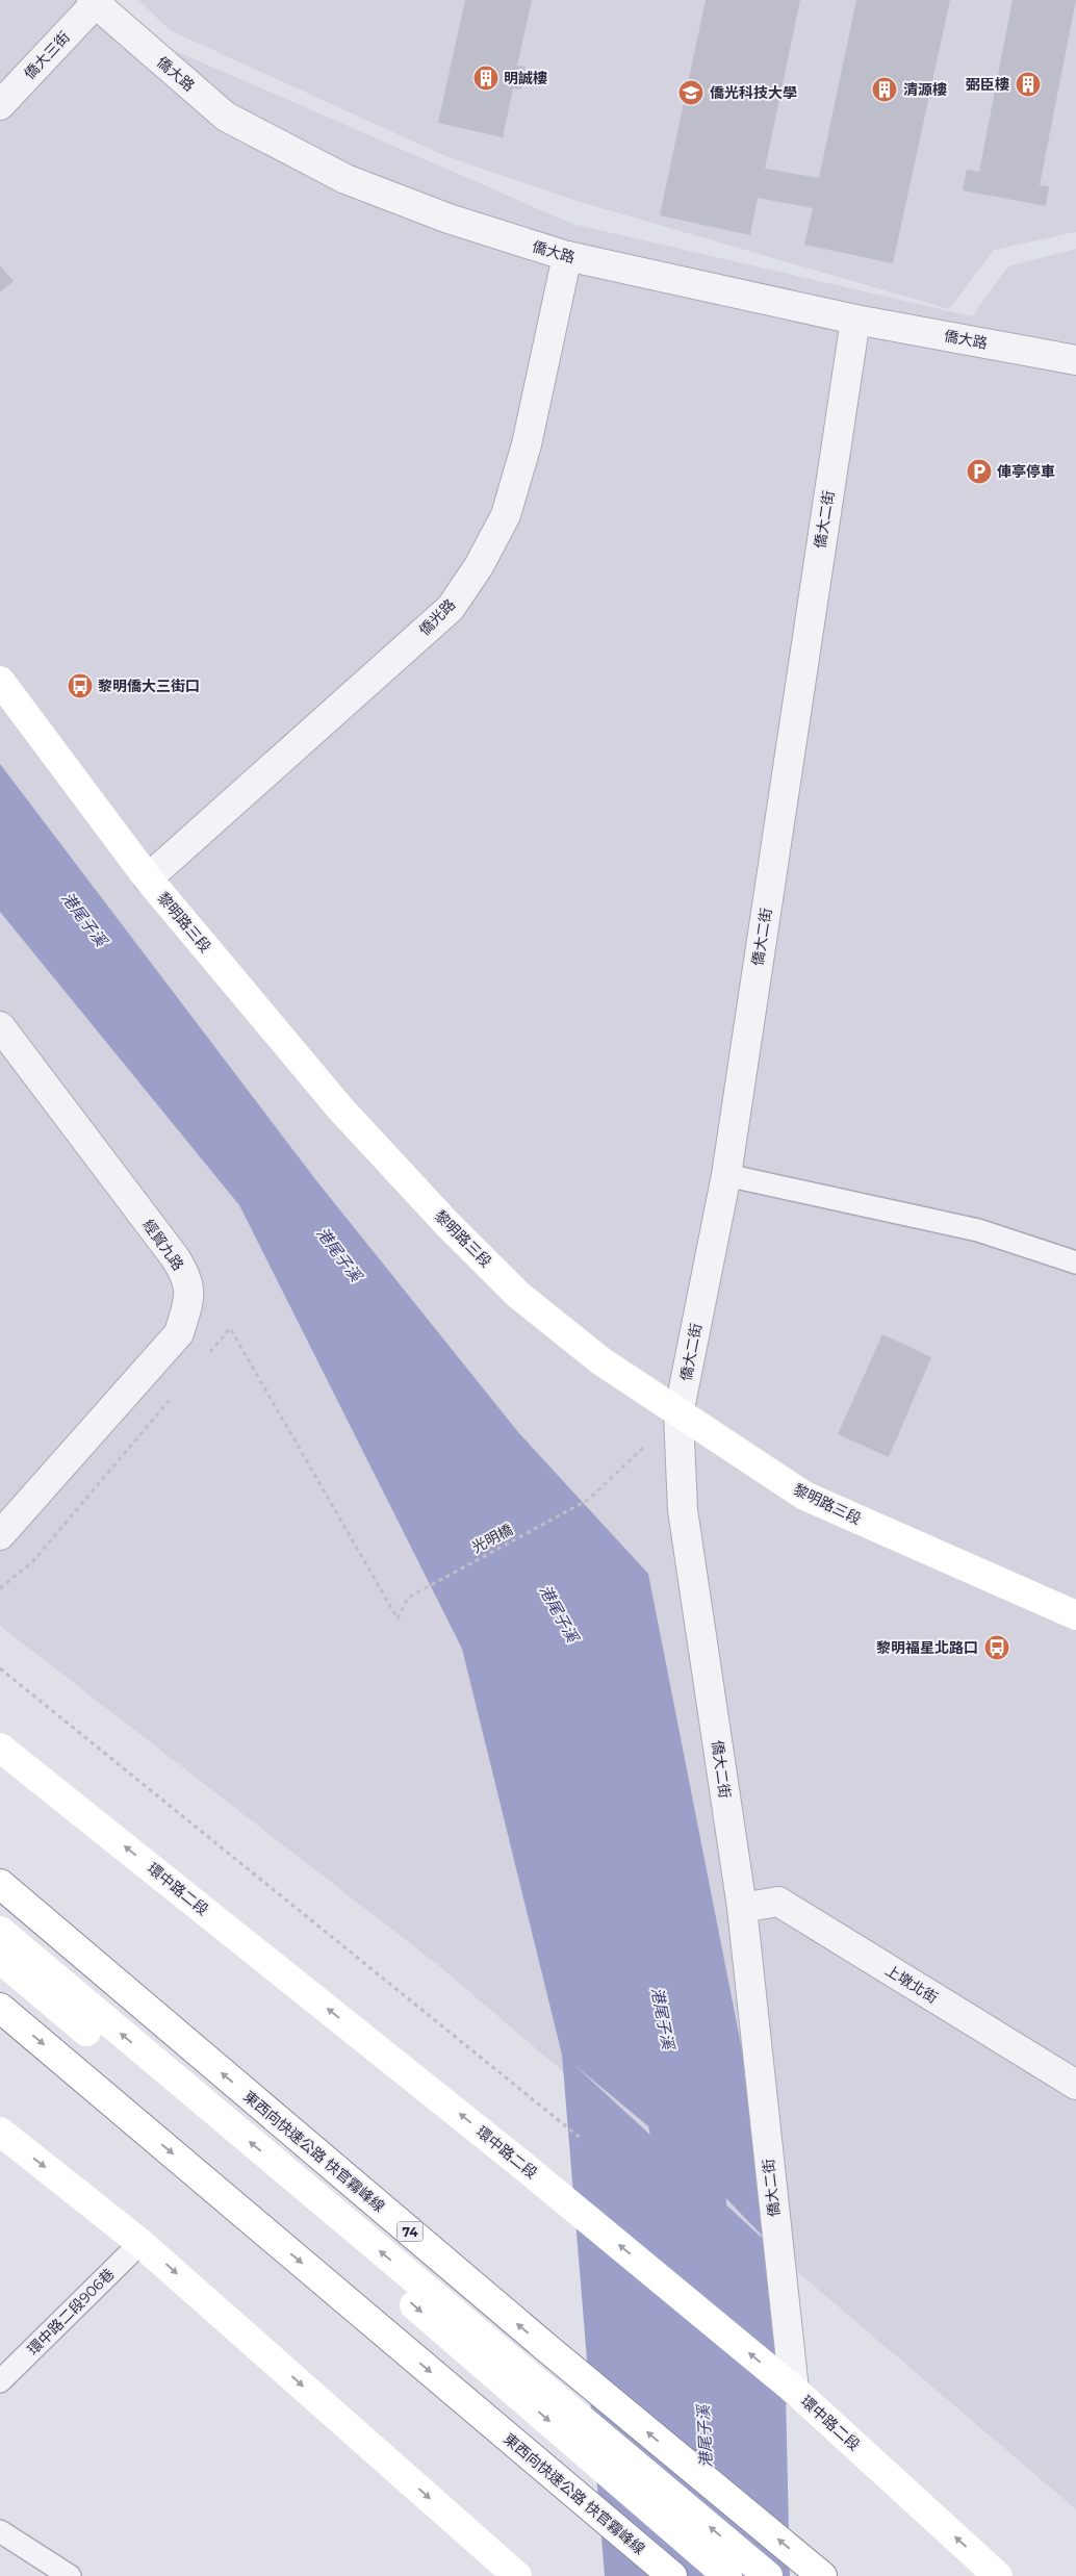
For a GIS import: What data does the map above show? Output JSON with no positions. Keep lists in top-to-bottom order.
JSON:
{
  "streets": {
    "main road": [
      "黎明路三段",
      "環中路二段",
      "東西向快速公路 快官霧峰線",
      "74"
    ],
    "street": [
      "僑大三街",
      "僑大路",
      "僑大二街",
      "僑光路",
      "經貿九路",
      "上墩北街"
    ],
    "lane": ["環中路二段906巷"],
    "path": ["光明橋"]
  },
  "crossings": [
    ["僑大三街", "僑大路"],
    ["僑大路", "僑大二街"],
    ["僑大路", "僑光路"],
    ["僑大二街", "黎明路三段"],
    ["僑大二街", "環中路二段"],
    ["僑大二街", "上墩北街"],
    ["僑光路", "黎明路三段"]
  ],
  "water": ["港尾子溪"],
  "places": {
    "building": ["明誠樓", "弼臣樓", "清源樓"],
    "school or university": ["僑光科技大學"],
    "parking": ["俥亭停車"],
    "bus stop": ["黎明僑大三街口", "黎明福星北路口"]
  }
}
